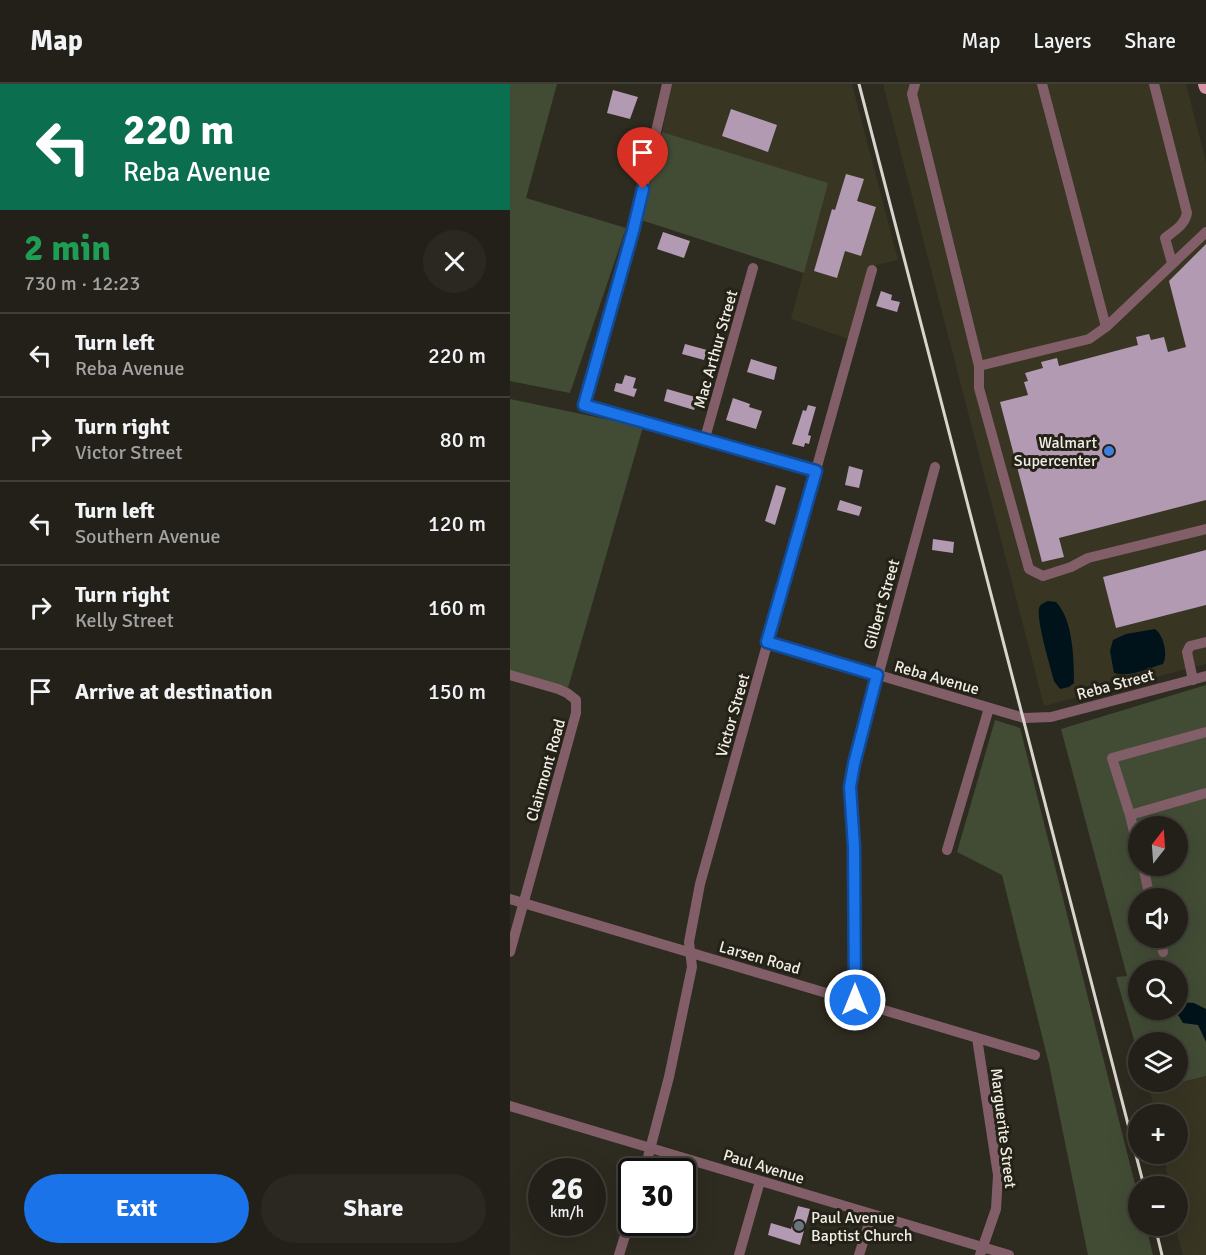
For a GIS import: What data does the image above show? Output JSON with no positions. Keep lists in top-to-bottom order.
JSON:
{
  "streets": {
    "street": [
      "Mac Arthur Street",
      "Gilbert Street",
      "Reba Avenue",
      "Reba Street",
      "Victor Street",
      "Clairmont Road",
      "Larsen Road",
      "Marguerite Street",
      "Paul Avenue"
    ]
  },
  "crossings": [
    ["Gilbert Street", "Reba Avenue"],
    ["Gilbert Street", "Larsen Road"],
    ["Reba Avenue", "Reba Street"],
    ["Reba Avenue", "Victor Street"],
    ["Victor Street", "Larsen Road"],
    ["Victor Street", "Paul Avenue"],
    ["Clairmont Road", "Larsen Road"],
    ["Larsen Road", "Marguerite Street"],
    ["Marguerite Street", "Paul Avenue"]
  ],
  "places": ["Walmart Supercenter", "Paul Avenue Baptist Church"],
  "north": "top",
  "page": {
    "header": "Map",
    "nav": ["Map", "Layers", "Share"],
    "turn": ["220 m", "Reba Avenue"],
    "heading": ["2 min", "730 m · 12:23"],
    "list": [
      {
        "name": "Turn left",
        "note": "Reba Avenue",
        "value": "220 m"
      },
      {
        "name": "Turn right",
        "note": "Victor Street",
        "value": "80 m"
      },
      {
        "name": "Turn left",
        "note": "Southern Avenue",
        "value": "120 m"
      },
      {
        "name": "Turn right",
        "note": "Kelly Street",
        "value": "160 m"
      },
      {
        "name": "Arrive at destination",
        "value": "150 m"
      }
    ],
    "map_buttons": ["+", "−"],
    "speed": "26 km/h",
    "limit": "30",
    "buttons": ["Exit", "Share"]
  }
}
